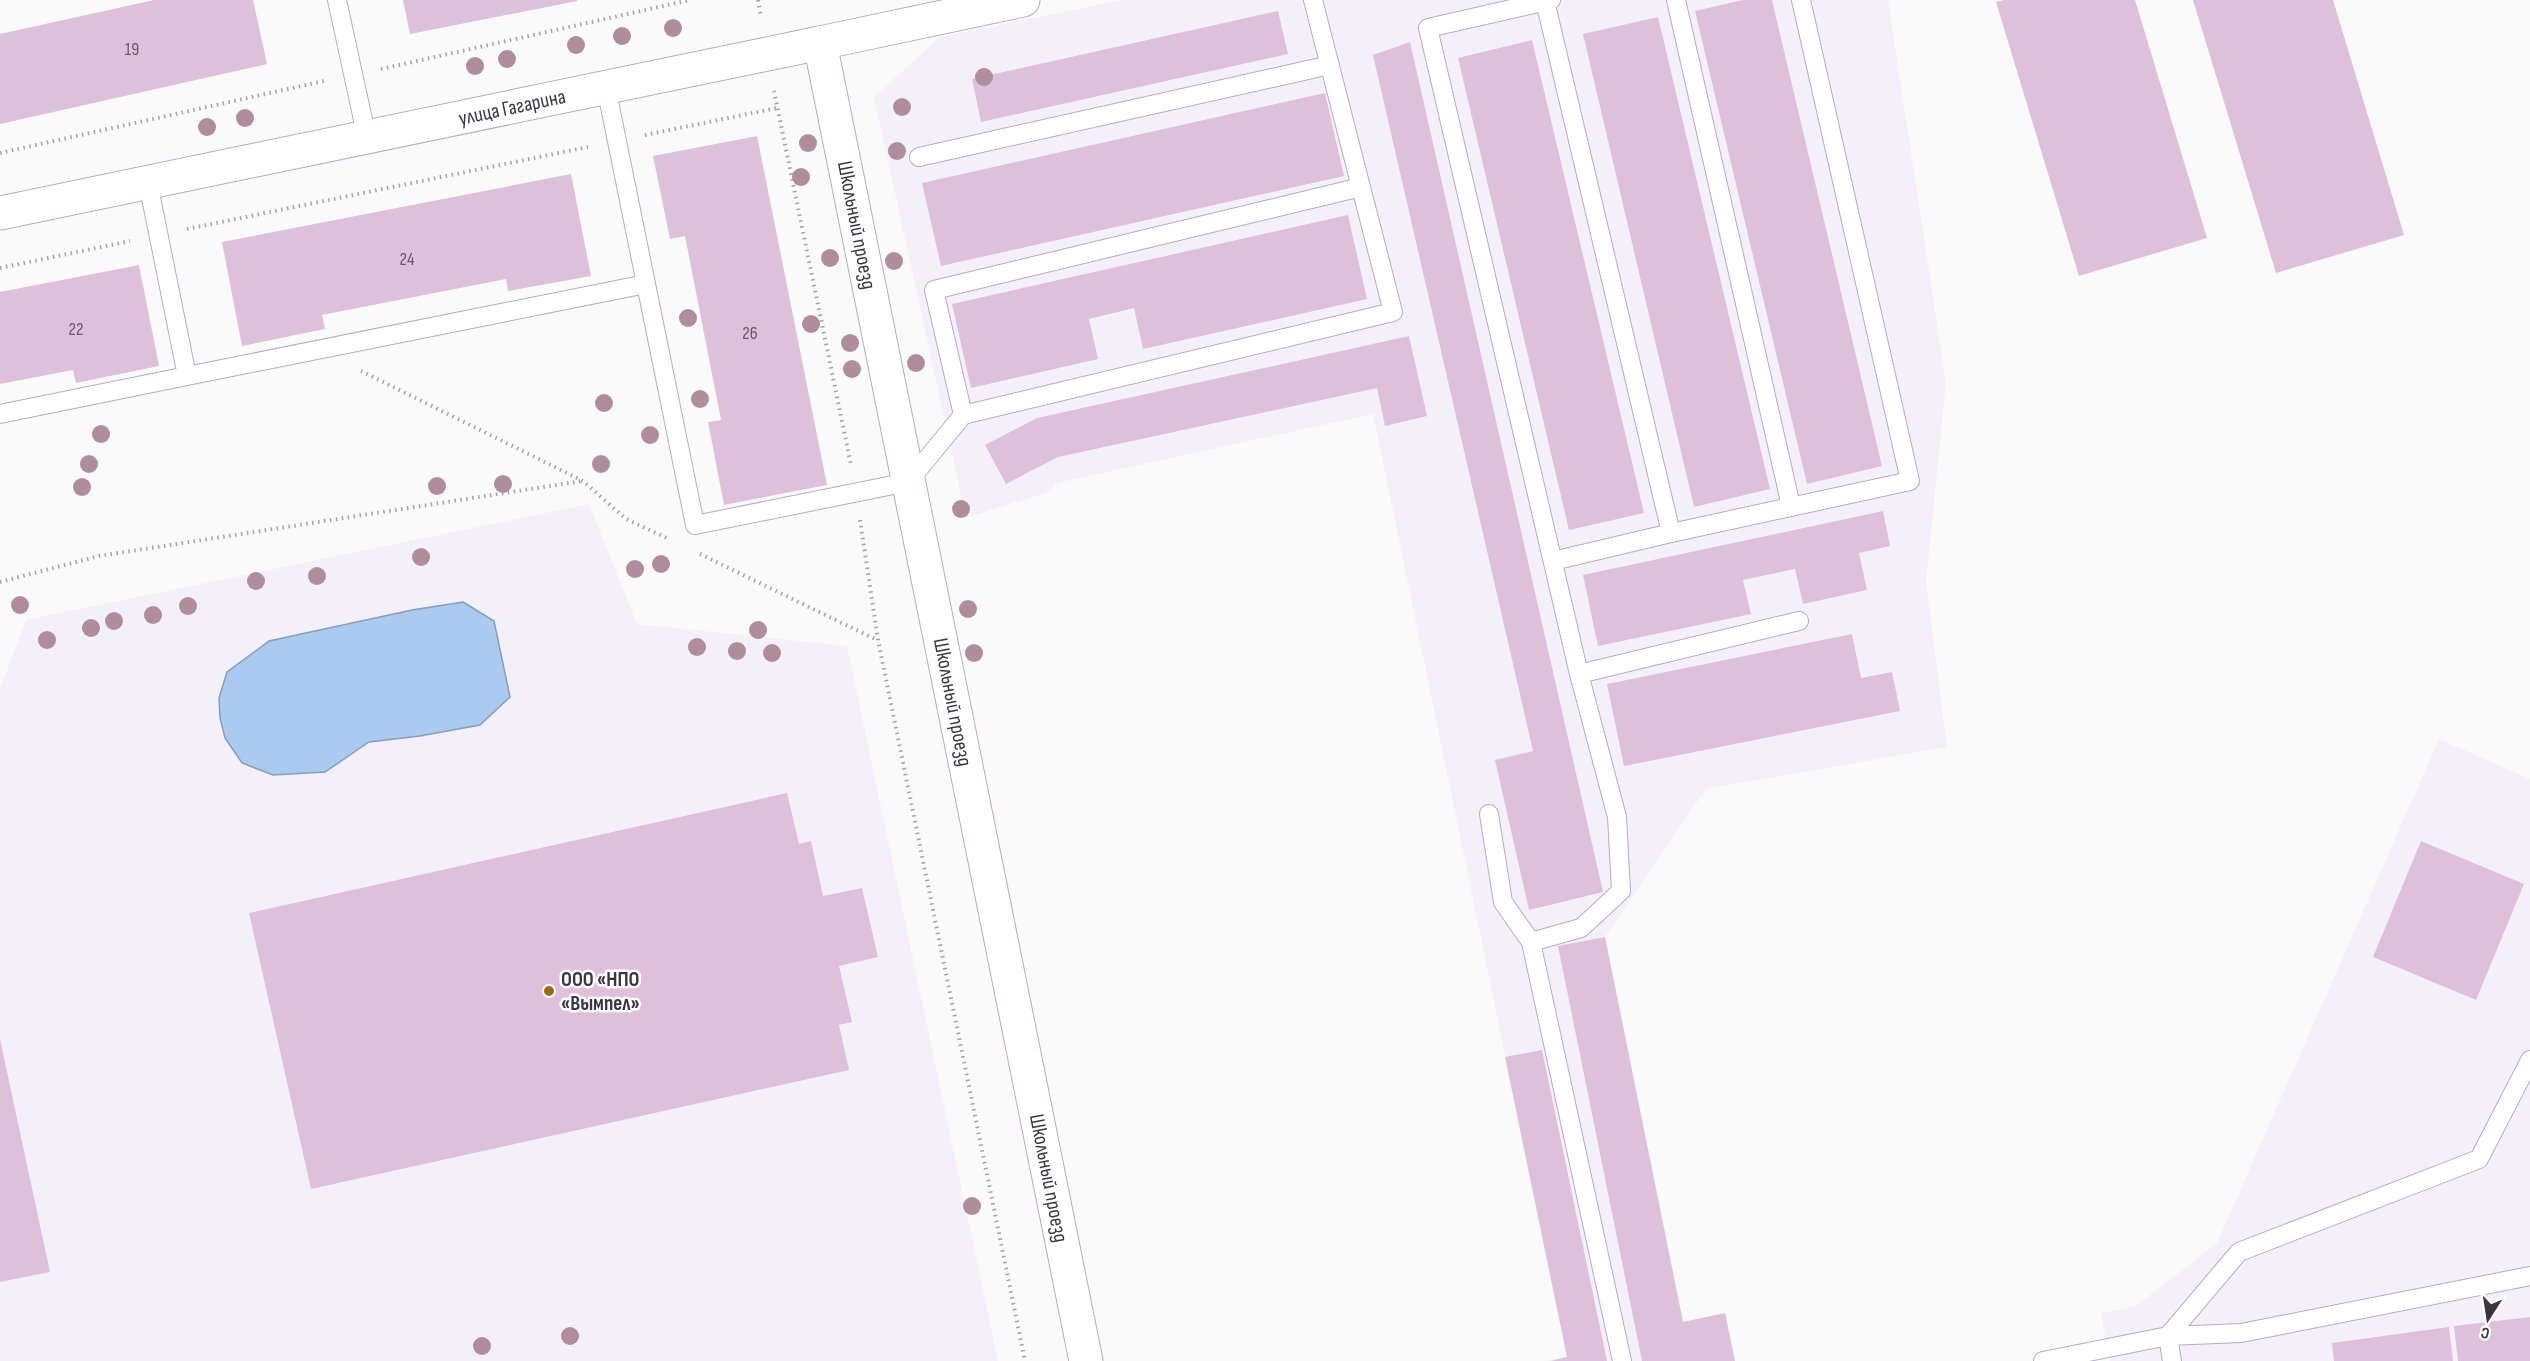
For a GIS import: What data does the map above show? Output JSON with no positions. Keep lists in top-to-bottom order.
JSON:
{
  "streets": {
    "street": ["улица Гагарина", "Школьный проезд"]
  },
  "crossings": [
    ["улица Гагарина", "Школьный проезд"]
  ],
  "places": ["ООО «НПО «Вымпел»"],
  "house_numbers": [
    "19",
    "24",
    "22",
    "26"
  ],
  "north": "bottom"
}
